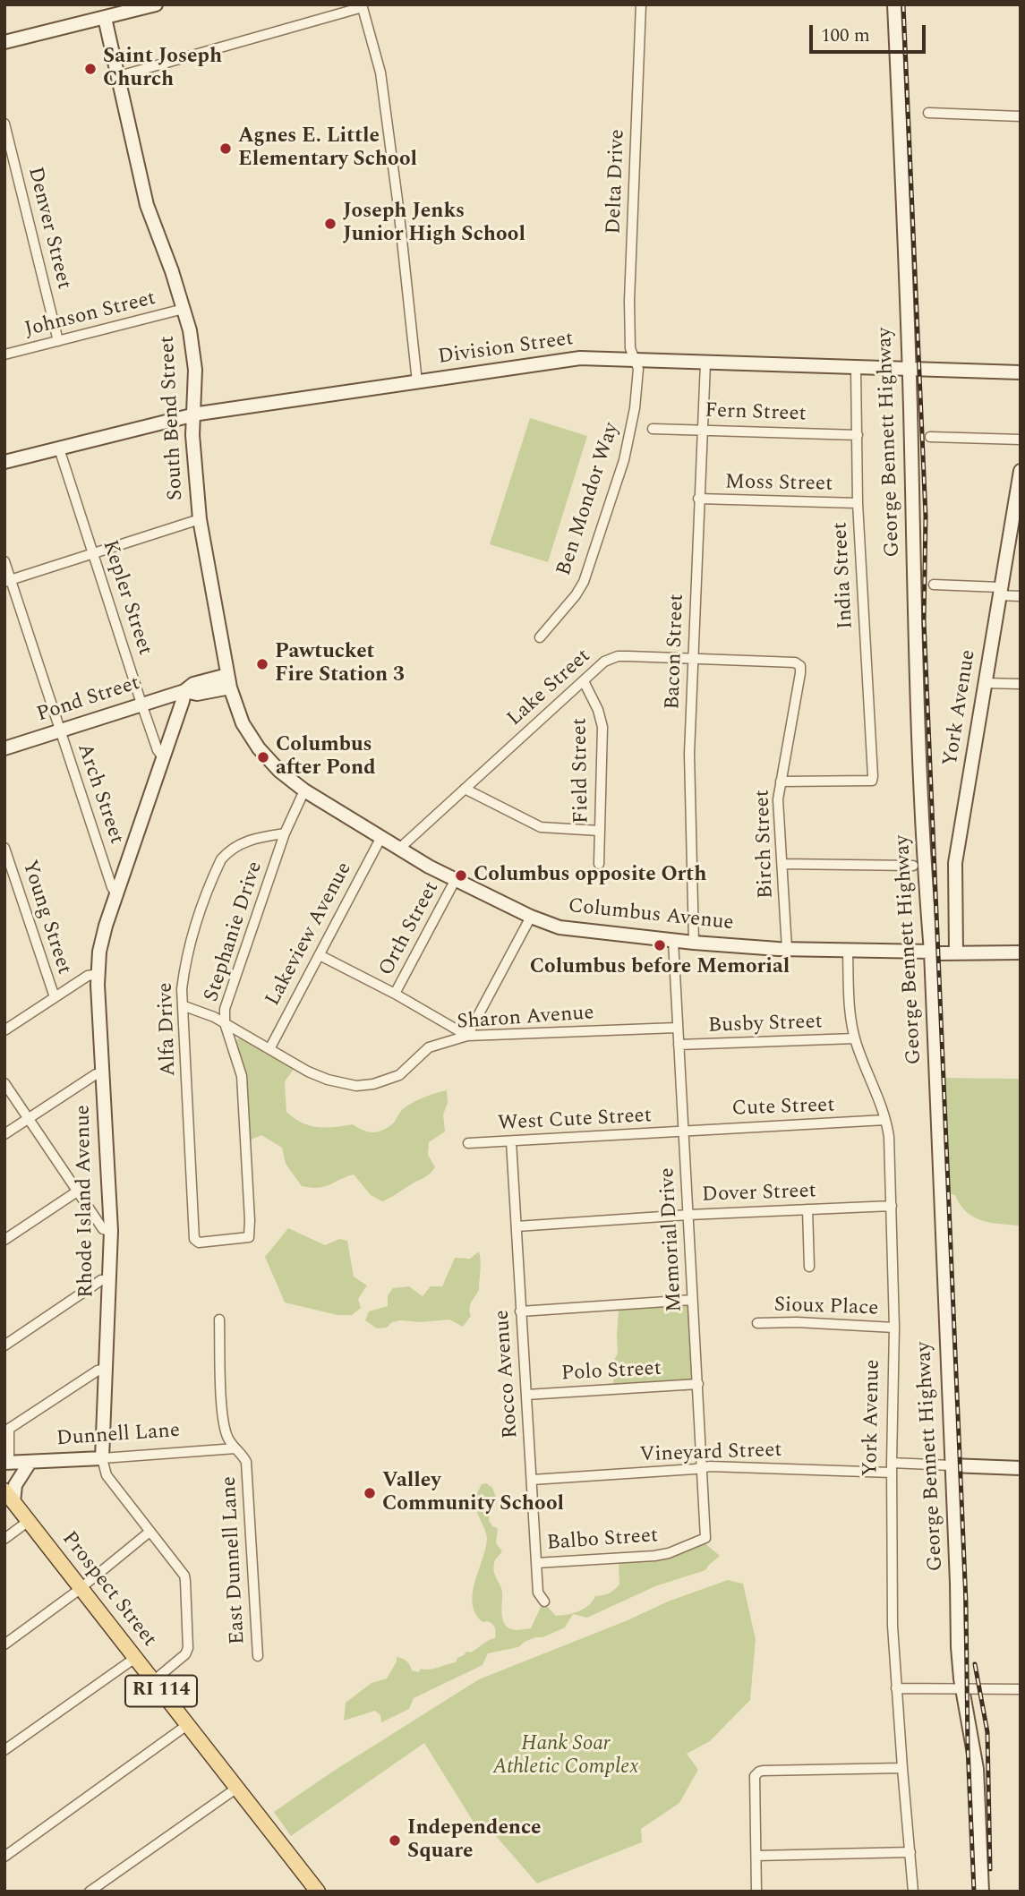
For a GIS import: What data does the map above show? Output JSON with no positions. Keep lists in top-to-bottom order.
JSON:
{
  "streets": {
    "main road": ["Prospect Street", "RI 114"],
    "street": [
      "Delta Drive",
      "Denver Street",
      "Johnson Street",
      "Division Street",
      "Fern Street",
      "South Bend Street",
      "George Bennett Highway",
      "Moss Street",
      "Ben Mondor Way",
      "India Street",
      "Kepler Street",
      "Bacon Street",
      "Lake Street",
      "Pond Street",
      "York Avenue",
      "Field Street",
      "Arch Street",
      "Birch Street",
      "Columbus Avenue",
      "Young Street",
      "Orth Street",
      "Stephanie Drive",
      "Lakeview Avenue",
      "Sharon Avenue",
      "Busby Street",
      "Alfa Drive",
      "Cute Street",
      "West Cute Street",
      "Dover Street",
      "Rhode Island Avenue",
      "Memorial Drive",
      "Sioux Place",
      "Polo Street",
      "Rocco Avenue",
      "Dunnell Lane",
      "Vineyard Street",
      "Balbo Street",
      "East Dunnell Lane"
    ]
  },
  "crossings": [
    ["Delta Drive", "Division Street"],
    ["Delta Drive", "Ben Mondor Way"],
    ["Denver Street", "Johnson Street"],
    ["Johnson Street", "South Bend Street"],
    ["Division Street", "South Bend Street"],
    ["Division Street", "George Bennett Highway"],
    ["Division Street", "Ben Mondor Way"],
    ["Division Street", "India Street"],
    ["Division Street", "Kepler Street"],
    ["Division Street", "Bacon Street"],
    ["Fern Street", "India Street"],
    ["Fern Street", "Bacon Street"],
    ["South Bend Street", "Pond Street"],
    ["South Bend Street", "Columbus Avenue"],
    ["George Bennett Highway", "Columbus Avenue"],
    ["George Bennett Highway", "Vineyard Street"],
    ["Moss Street", "India Street"],
    ["Moss Street", "Bacon Street"],
    ["India Street", "Birch Street"],
    ["Kepler Street", "Pond Street"],
    ["Kepler Street", "Rhode Island Avenue"],
    ["Bacon Street", "Lake Street"],
    ["Bacon Street", "Columbus Avenue"],
    ["Lake Street", "Field Street"],
    ["Lake Street", "Birch Street"],
    ["Lake Street", "Columbus Avenue"],
    ["Pond Street", "Arch Street"],
    ["Pond Street", "Columbus Avenue"],
    ["Pond Street", "Rhode Island Avenue"],
    ["York Avenue", "Columbus Avenue"],
    ["York Avenue", "Busby Street"],
    ["York Avenue", "Cute Street"],
    ["York Avenue", "Dover Street"],
    ["York Avenue", "Sioux Place"],
    ["York Avenue", "Vineyard Street"],
    ["Arch Street", "Rhode Island Avenue"],
    ["Birch Street", "Columbus Avenue"],
    ["Columbus Avenue", "Orth Street"],
    ["Columbus Avenue", "Stephanie Drive"],
    ["Columbus Avenue", "Lakeview Avenue"],
    ["Columbus Avenue", "Memorial Drive"],
    ["Stephanie Drive", "Sharon Avenue"],
    ["Stephanie Drive", "Alfa Drive"],
    ["Lakeview Avenue", "Sharon Avenue"],
    ["Sharon Avenue", "Alfa Drive"],
    ["Sharon Avenue", "Memorial Drive"],
    ["Busby Street", "Memorial Drive"],
    ["Cute Street", "West Cute Street"],
    ["Cute Street", "Memorial Drive"],
    ["West Cute Street", "Memorial Drive"],
    ["West Cute Street", "Rocco Avenue"],
    ["Dover Street", "Memorial Drive"],
    ["Dover Street", "Rocco Avenue"],
    ["Rhode Island Avenue", "Dunnell Lane"],
    ["Rhode Island Avenue", "Prospect Street"],
    ["Memorial Drive", "Polo Street"],
    ["Memorial Drive", "Vineyard Street"],
    ["Memorial Drive", "Balbo Street"],
    ["Polo Street", "Rocco Avenue"],
    ["Rocco Avenue", "Vineyard Street"],
    ["Rocco Avenue", "Balbo Street"],
    ["Dunnell Lane", "East Dunnell Lane"]
  ],
  "parks": ["Hank Soar Athletic Complex"],
  "places": [
    "Saint Joseph Church",
    "Agnes E. Little Elementary School",
    "Joseph Jenks Junior High School",
    "Pawtucket Fire Station 3",
    "Columbus after Pond",
    "Columbus opposite Orth",
    "Columbus before Memorial",
    "Valley Community School",
    "Independence Square"
  ],
  "scale_bar": "100 m"
}
